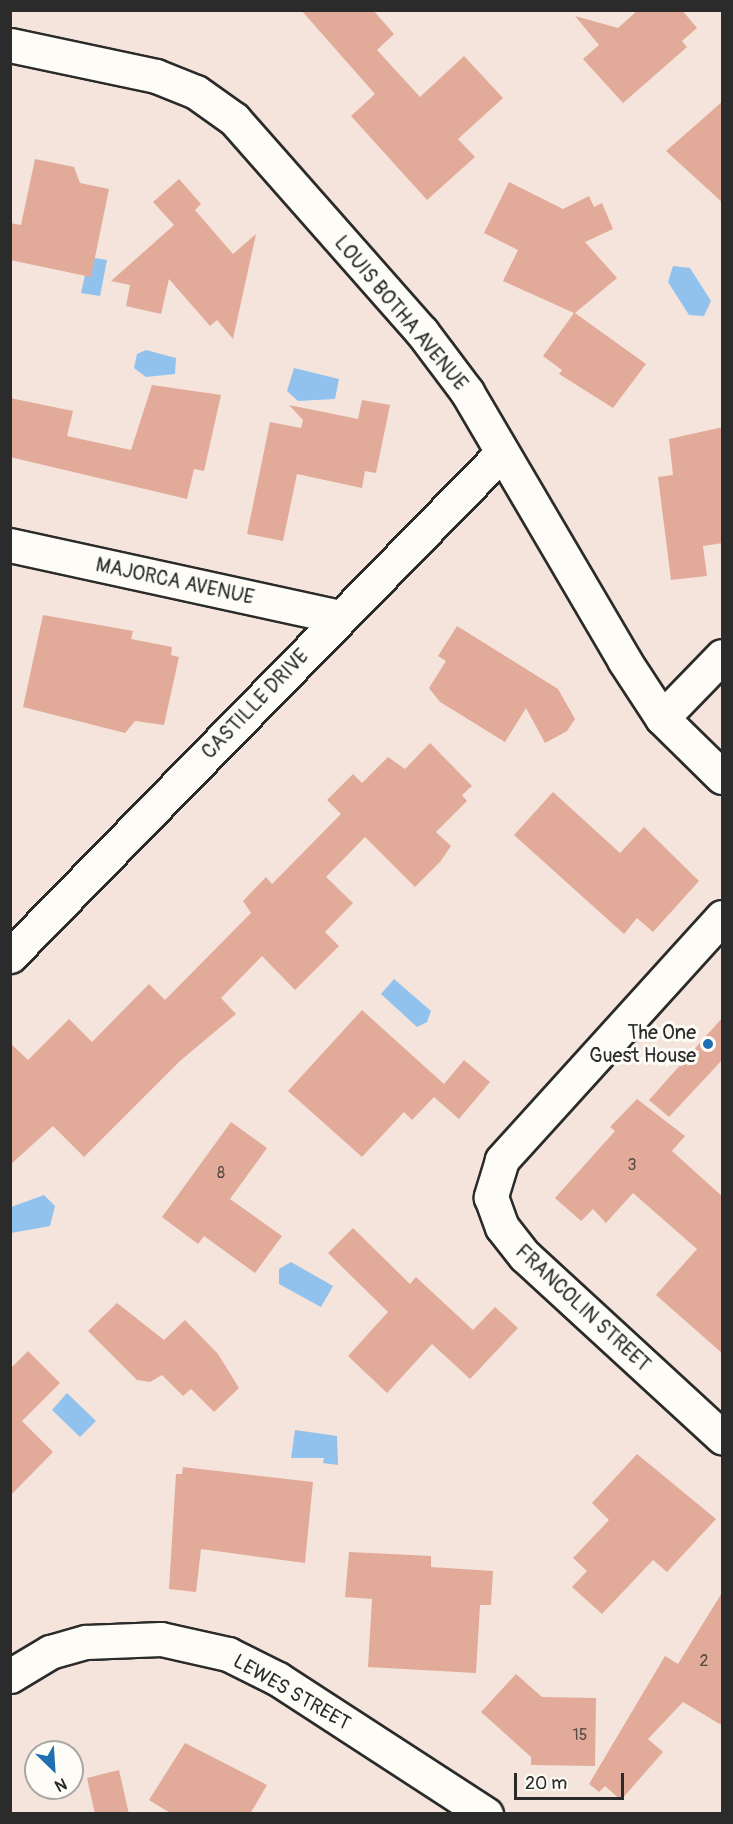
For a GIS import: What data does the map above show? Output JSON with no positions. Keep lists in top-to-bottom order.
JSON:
{
  "streets": {
    "street": [
      "LOUIS BOTHA AVENUE",
      "MAJORCA AVENUE",
      "CASTILLE DRIVE",
      "FRANCOLIN STREET",
      "LEWES STREET"
    ]
  },
  "crossings": [
    ["LOUIS BOTHA AVENUE", "CASTILLE DRIVE"],
    ["MAJORCA AVENUE", "CASTILLE DRIVE"]
  ],
  "places": ["The One Guest House"],
  "house_numbers": [
    "3",
    "8",
    "2",
    "15"
  ],
  "scale_bar": "20 m",
  "north": "bottom right"
}
